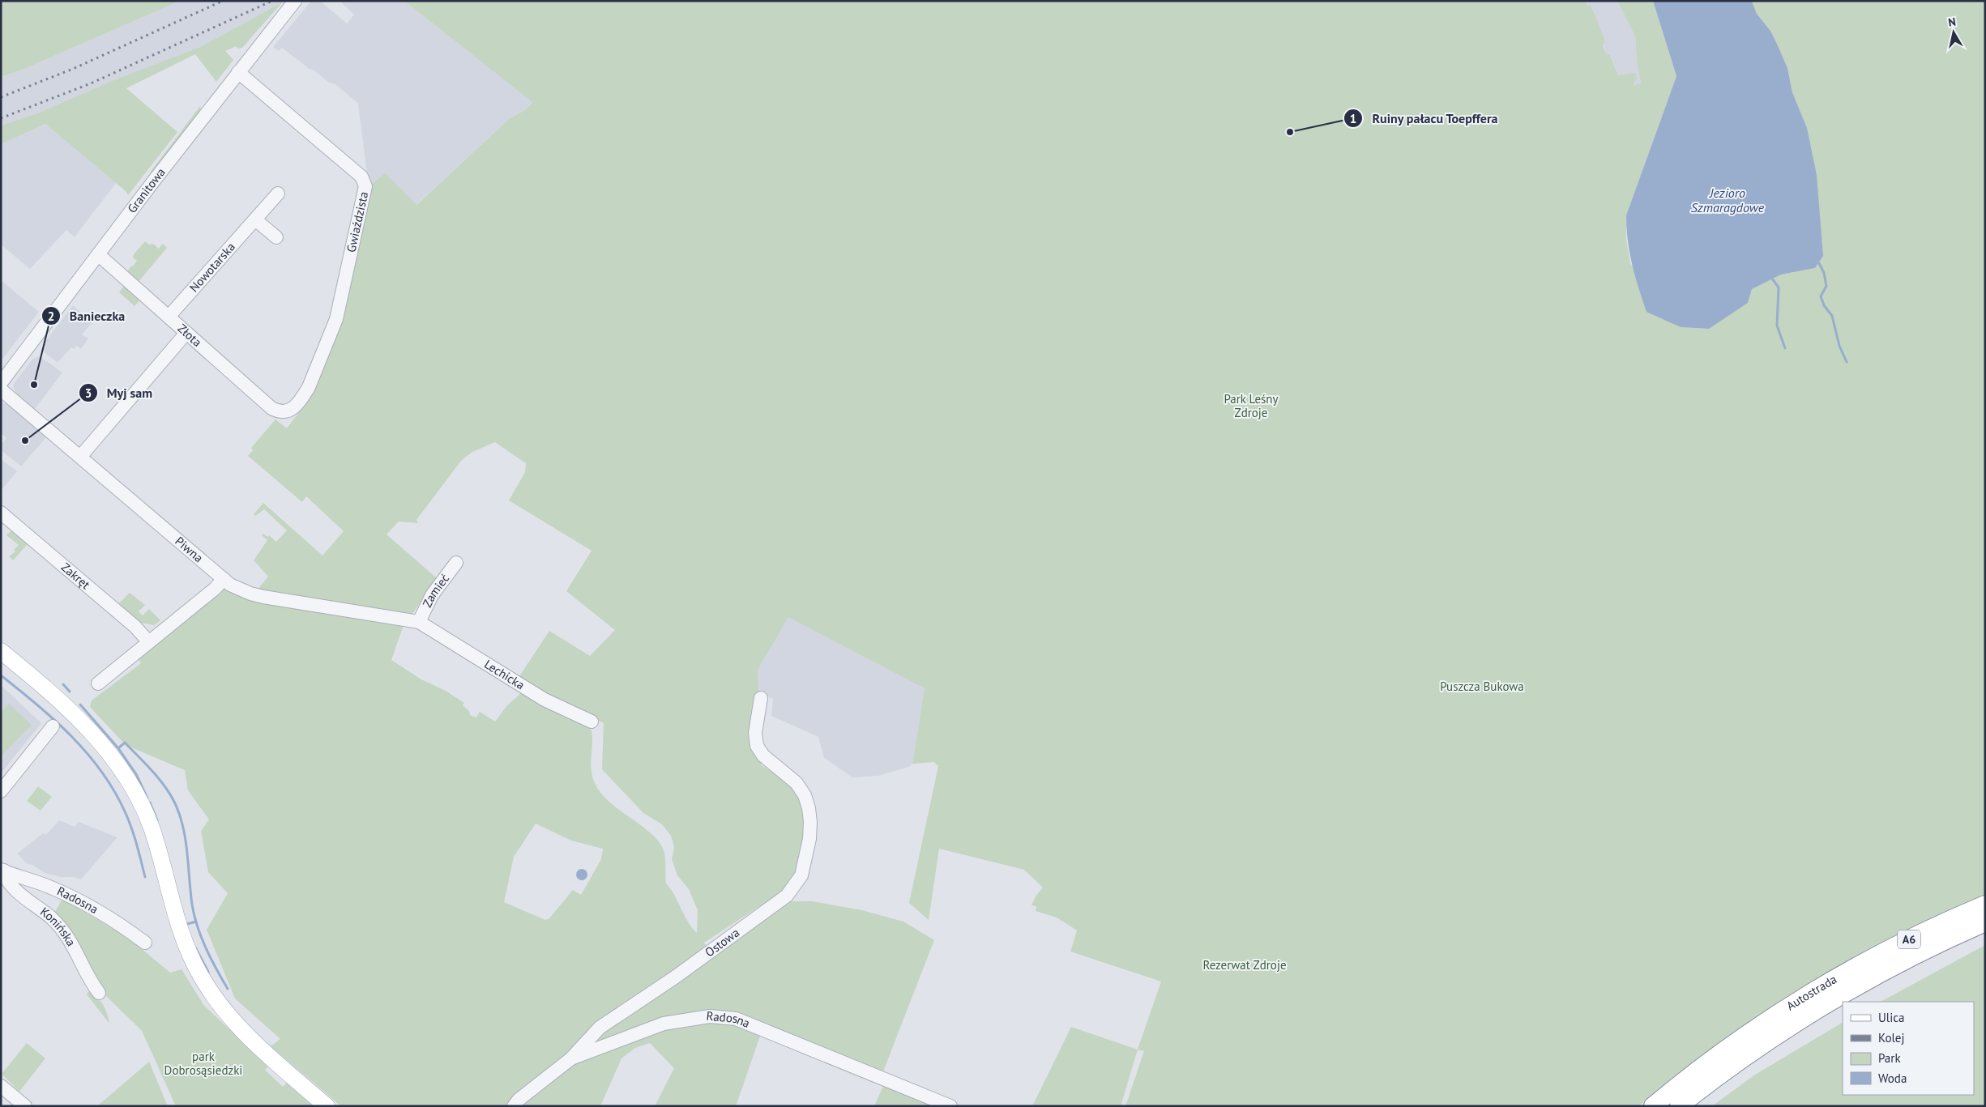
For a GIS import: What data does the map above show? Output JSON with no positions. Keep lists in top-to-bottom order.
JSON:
{
  "streets": {
    "highway": ["A6", "Autostrada"],
    "street": [
      "Granitowa",
      "Gwiaździsta",
      "Nowotarska",
      "Złota",
      "Piwna",
      "Zakręt",
      "Zamieć",
      "Lechicka",
      "Radosna",
      "Konińska",
      "Ostowa"
    ]
  },
  "crossings": [
    ["Granitowa", "Gwiaździsta"],
    ["Granitowa", "Złota"],
    ["Gwiaździsta", "Złota"],
    ["Nowotarska", "Złota"],
    ["Piwna", "Zamieć"],
    ["Piwna", "Lechicka"],
    ["Zamieć", "Lechicka"],
    ["Radosna", "Konińska"],
    ["Radosna", "Ostowa"]
  ],
  "water": ["Jezioro Szmaragdowe"],
  "parks": [
    "Park Leśny Zdroje",
    "Puszcza Bukowa",
    "Rezerwat Zdroje",
    "park Dobrosąsiedzki"
  ],
  "places": ["Ruiny pałacu Toepffera", "Banieczka", "Myj sam"],
  "legend": [
    "Ulica",
    "Kolej",
    "Park",
    "Woda"
  ],
  "north": "top"
}
